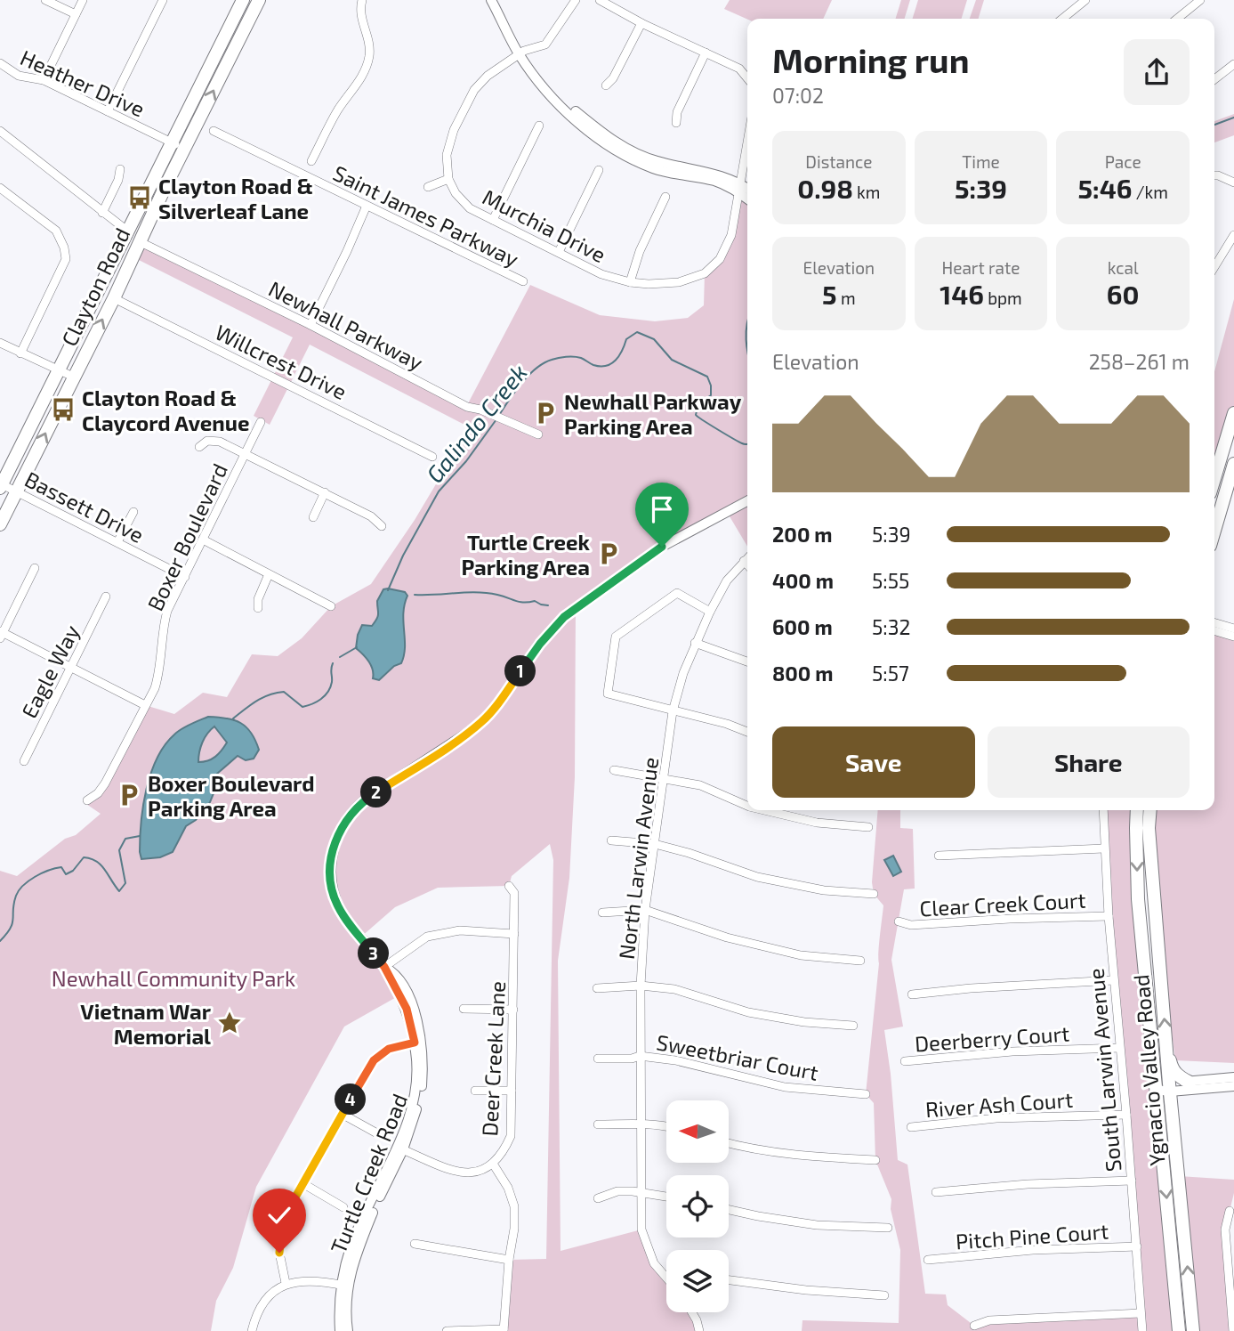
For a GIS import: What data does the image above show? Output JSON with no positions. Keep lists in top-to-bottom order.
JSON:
{
  "streets": {
    "main road": ["Clayton Road", "Ygnacio Valley Road"],
    "street": [
      "Heather Drive",
      "Saint James Parkway",
      "Murchia Drive",
      "Newhall Parkway",
      "Willcrest Drive",
      "Bassett Drive",
      "Boxer Boulevard",
      "Eagle Way",
      "North Larwin Avenue",
      "Clear Creek Court",
      "Deerberry Court",
      "Sweetbriar Court",
      "Deer Creek Lane",
      "South Larwin Avenue",
      "River Ash Court",
      "Turtle Creek Road",
      "Pitch Pine Court"
    ]
  },
  "crossings": [
    ["Heather Drive", "Clayton Road"],
    ["Clayton Road", "Newhall Parkway"],
    ["Clayton Road", "Willcrest Drive"],
    ["Clayton Road", "Bassett Drive"],
    ["Bassett Drive", "Boxer Boulevard"],
    ["North Larwin Avenue", "Sweetbriar Court"],
    ["Clear Creek Court", "South Larwin Avenue"],
    ["Deerberry Court", "South Larwin Avenue"],
    ["Deer Creek Lane", "Turtle Creek Road"],
    ["South Larwin Avenue", "River Ash Court"],
    ["South Larwin Avenue", "Pitch Pine Court"]
  ],
  "water": ["Galindo Creek"],
  "parks": ["Newhall Community Park"],
  "places": {
    "bus stop": ["Clayton Road & Silverleaf Lane", "Clayton Road & Claycord Avenue"],
    "parking": ["Newhall Parkway Parking Area", "Turtle Creek Parking Area", "Boxer Boulevard Parking Area"],
    "place": ["Vietnam War Memorial"]
  },
  "north": "left",
  "page": {
    "heading": ["Morning run", "07:02"],
    "stats": [
      ["Distance", "0.98 km"],
      ["Time", "5:39"],
      ["Pace", "5:46 /km"],
      ["Elevation", "5 m"],
      ["Heart rate", "146 bpm"],
      ["kcal", "60"]
    ],
    "chart": ["Elevation", "258–261 m"],
    "list": [
      {
        "name": "200 m",
        "note": "5:39"
      },
      {
        "name": "400 m",
        "note": "5:55"
      },
      {
        "name": "600 m",
        "note": "5:32"
      },
      {
        "name": "800 m",
        "note": "5:57"
      }
    ],
    "pins": [
      "1",
      "2",
      "3",
      "4"
    ],
    "buttons": ["Save", "Share"]
  }
}
